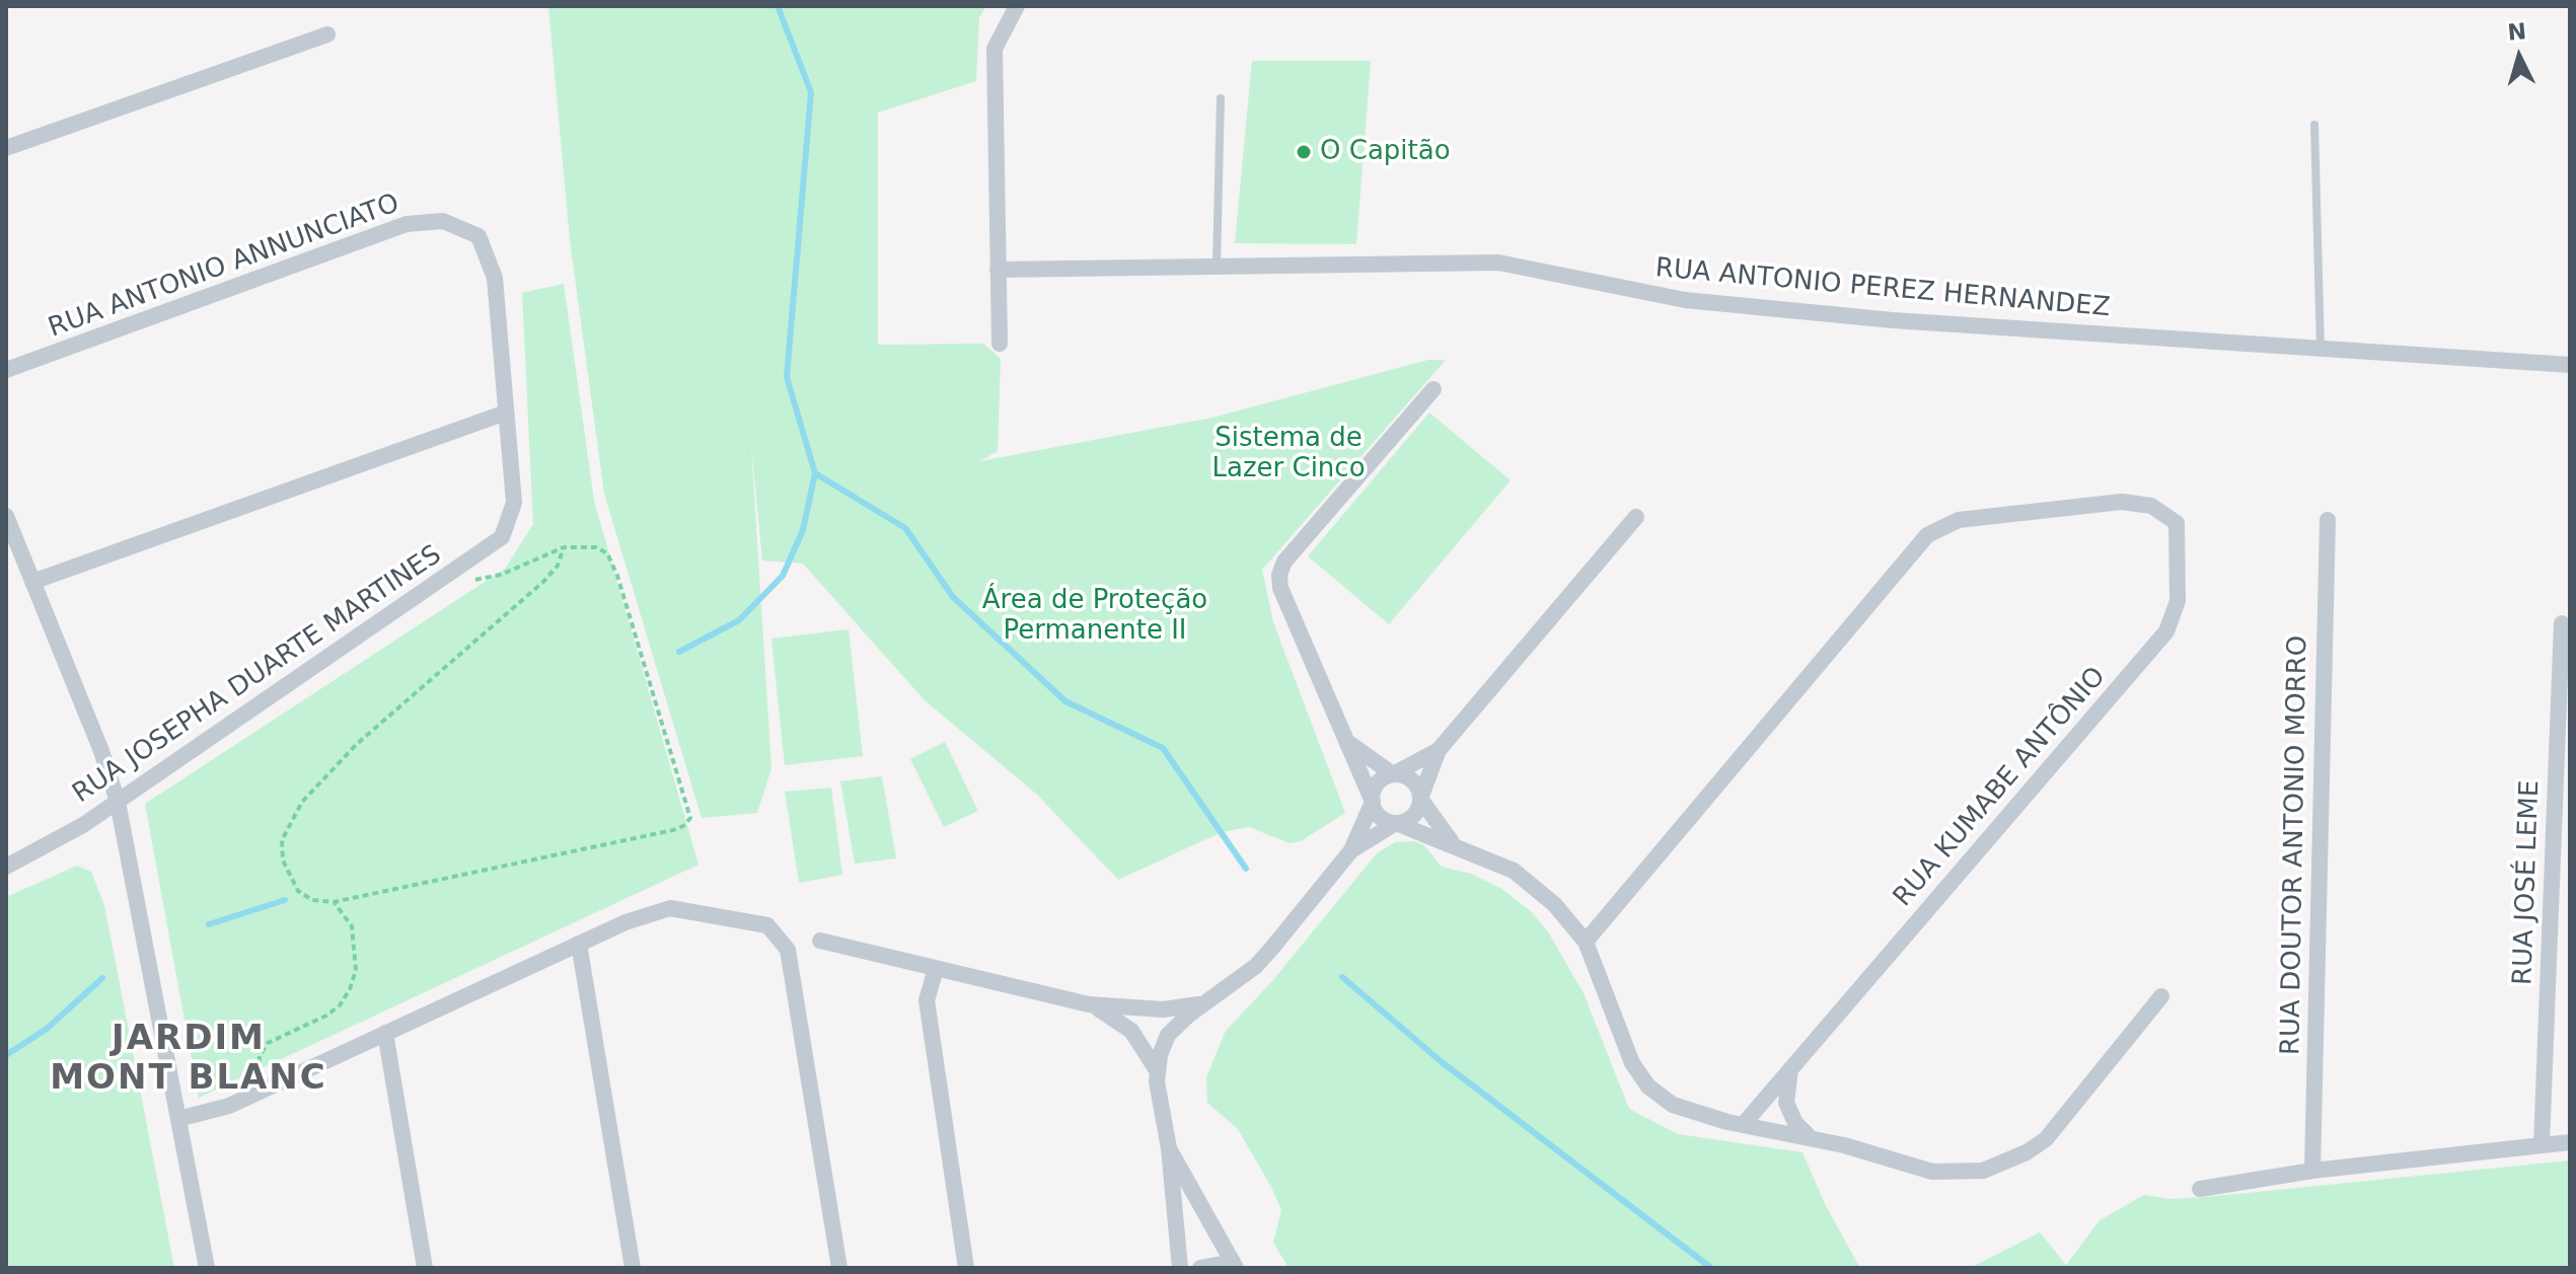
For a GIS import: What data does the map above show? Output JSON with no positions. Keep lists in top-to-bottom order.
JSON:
{
  "streets": {
    "street": [
      "RUA ANTONIO ANNUNCIATO",
      "RUA ANTONIO PEREZ HERNANDEZ",
      "RUA JOSEPHA DUARTE MARTINES",
      "RUA KUMABE ANTÔNIO",
      "RUA DOUTOR ANTONIO MORRO",
      "RUA JOSÉ LEME"
    ]
  },
  "crossings": [
    ["RUA ANTONIO ANNUNCIATO", "RUA JOSEPHA DUARTE MARTINES"]
  ],
  "districts": ["JARDIM MONT BLANC"],
  "parks": ["Sistema de Lazer Cinco", "Área de Proteção Permanente II"],
  "places": ["O Capitão"],
  "north": "top"
}
